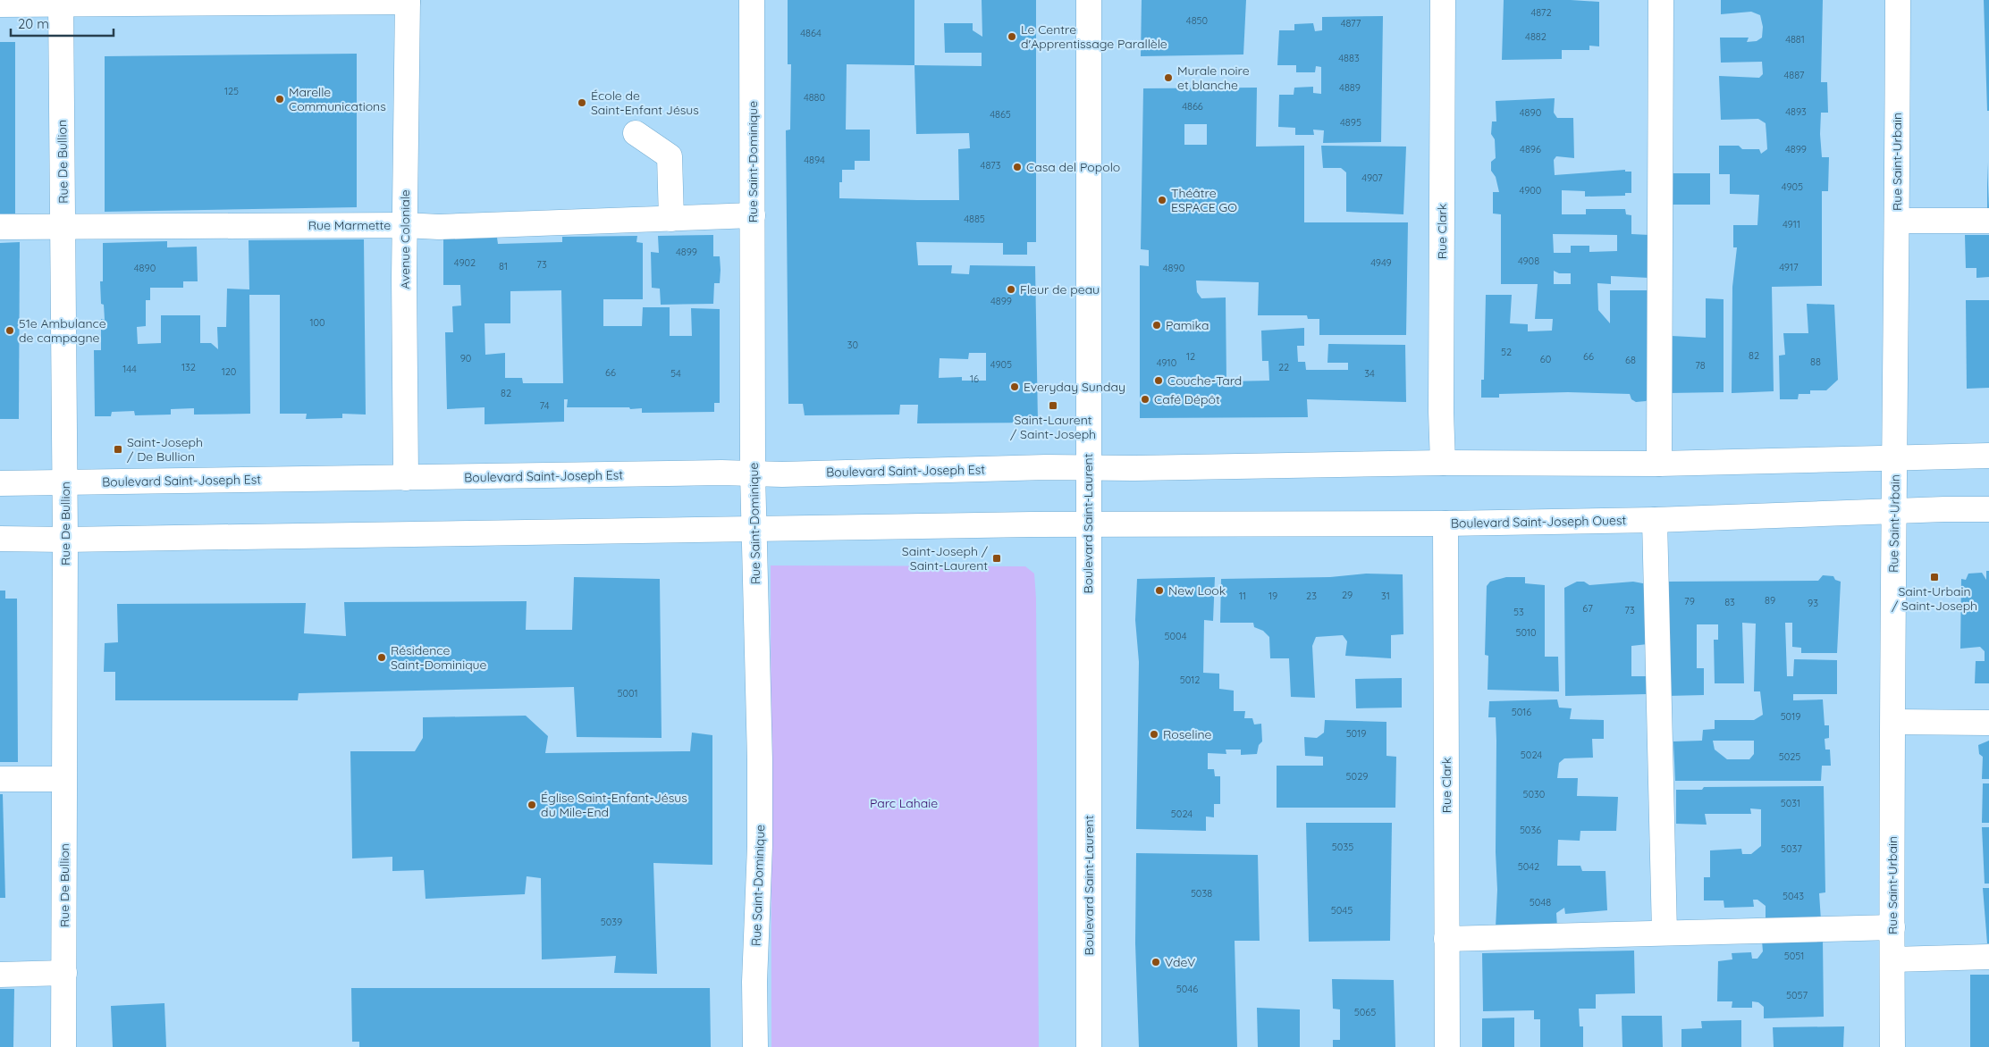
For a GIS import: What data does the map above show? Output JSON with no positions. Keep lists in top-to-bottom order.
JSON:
{
  "streets": {
    "main road": [
      "Rue De Bullion",
      "Rue Saint-Dominique",
      "Rue Saint-Urbain",
      "Rue Marmette",
      "Rue Clark",
      "Avenue Coloniale",
      "Boulevard Saint-Joseph Est",
      "Boulevard Saint-Joseph Ouest",
      "Boulevard Saint-Laurent"
    ]
  },
  "crossings": [
    ["Rue De Bullion", "Rue Marmette"],
    ["Rue De Bullion", "Boulevard Saint-Joseph Est"],
    ["Rue Saint-Dominique", "Rue Marmette"],
    ["Rue Saint-Dominique", "Boulevard Saint-Joseph Est"],
    ["Rue Saint-Urbain", "Boulevard Saint-Joseph Ouest"],
    ["Rue Marmette", "Avenue Coloniale"],
    ["Rue Clark", "Boulevard Saint-Joseph Ouest"],
    ["Avenue Coloniale", "Boulevard Saint-Joseph Est"],
    ["Boulevard Saint-Joseph Est", "Boulevard Saint-Laurent"],
    ["Boulevard Saint-Joseph Ouest", "Boulevard Saint-Laurent"]
  ],
  "parks": ["Parc Lahaie"],
  "places": {
    "other": [
      "Le Centre d'Apprentissage Parallèle",
      "Murale noire et blanche",
      "Marelle Communications",
      "École de Saint-Enfant Jésus",
      "Casa del Popolo",
      "Théâtre ESPACE GO",
      "Fleur de peau",
      "Pamika",
      "51e Ambulance de campagne",
      "Couche-Tard",
      "Everyday Sunday",
      "Café Dépôt",
      "New Look",
      "Résidence Saint-Dominique",
      "Roseline",
      "Église Saint-Enfant-Jésus du Mile-End",
      "VdeV"
    ],
    "transit": [
      "Saint-Laurent / Saint-Joseph",
      "Saint-Joseph / De Bullion",
      "Saint-Joseph / Saint-Laurent",
      "Saint-Urbain / Saint-Joseph"
    ]
  },
  "house_numbers": [
    "4872",
    "4850",
    "4877",
    "4864",
    "4882",
    "4881",
    "4883",
    "4887",
    "4889",
    "125",
    "4880",
    "4866",
    "4893",
    "4890",
    "4865",
    "4895",
    "4896",
    "4899",
    "4894",
    "4873",
    "4907",
    "4905",
    "4900",
    "4885",
    "4911",
    "4899",
    "4908",
    "4902",
    "4949",
    "73",
    "81",
    "4917",
    "4890",
    "4890",
    "4899",
    "100",
    "30",
    "52",
    "82",
    "12",
    "66",
    "90",
    "60",
    "68",
    "88",
    "4910",
    "4905",
    "78",
    "132",
    "22",
    "144",
    "120",
    "66",
    "54",
    "34",
    "16",
    "82",
    "74",
    "29",
    "11",
    "19",
    "23",
    "31",
    "89",
    "79",
    "83",
    "93",
    "67",
    "73",
    "53",
    "5010",
    "5004",
    "5012",
    "5001",
    "5016",
    "5019",
    "5019",
    "5024",
    "5025",
    "5029",
    "5030",
    "5031",
    "5024",
    "5036",
    "5035",
    "5037",
    "5042",
    "5038",
    "5043",
    "5048",
    "5045",
    "5039",
    "5051",
    "5046",
    "5057",
    "5065"
  ],
  "scale_bar": "20 m"
}
